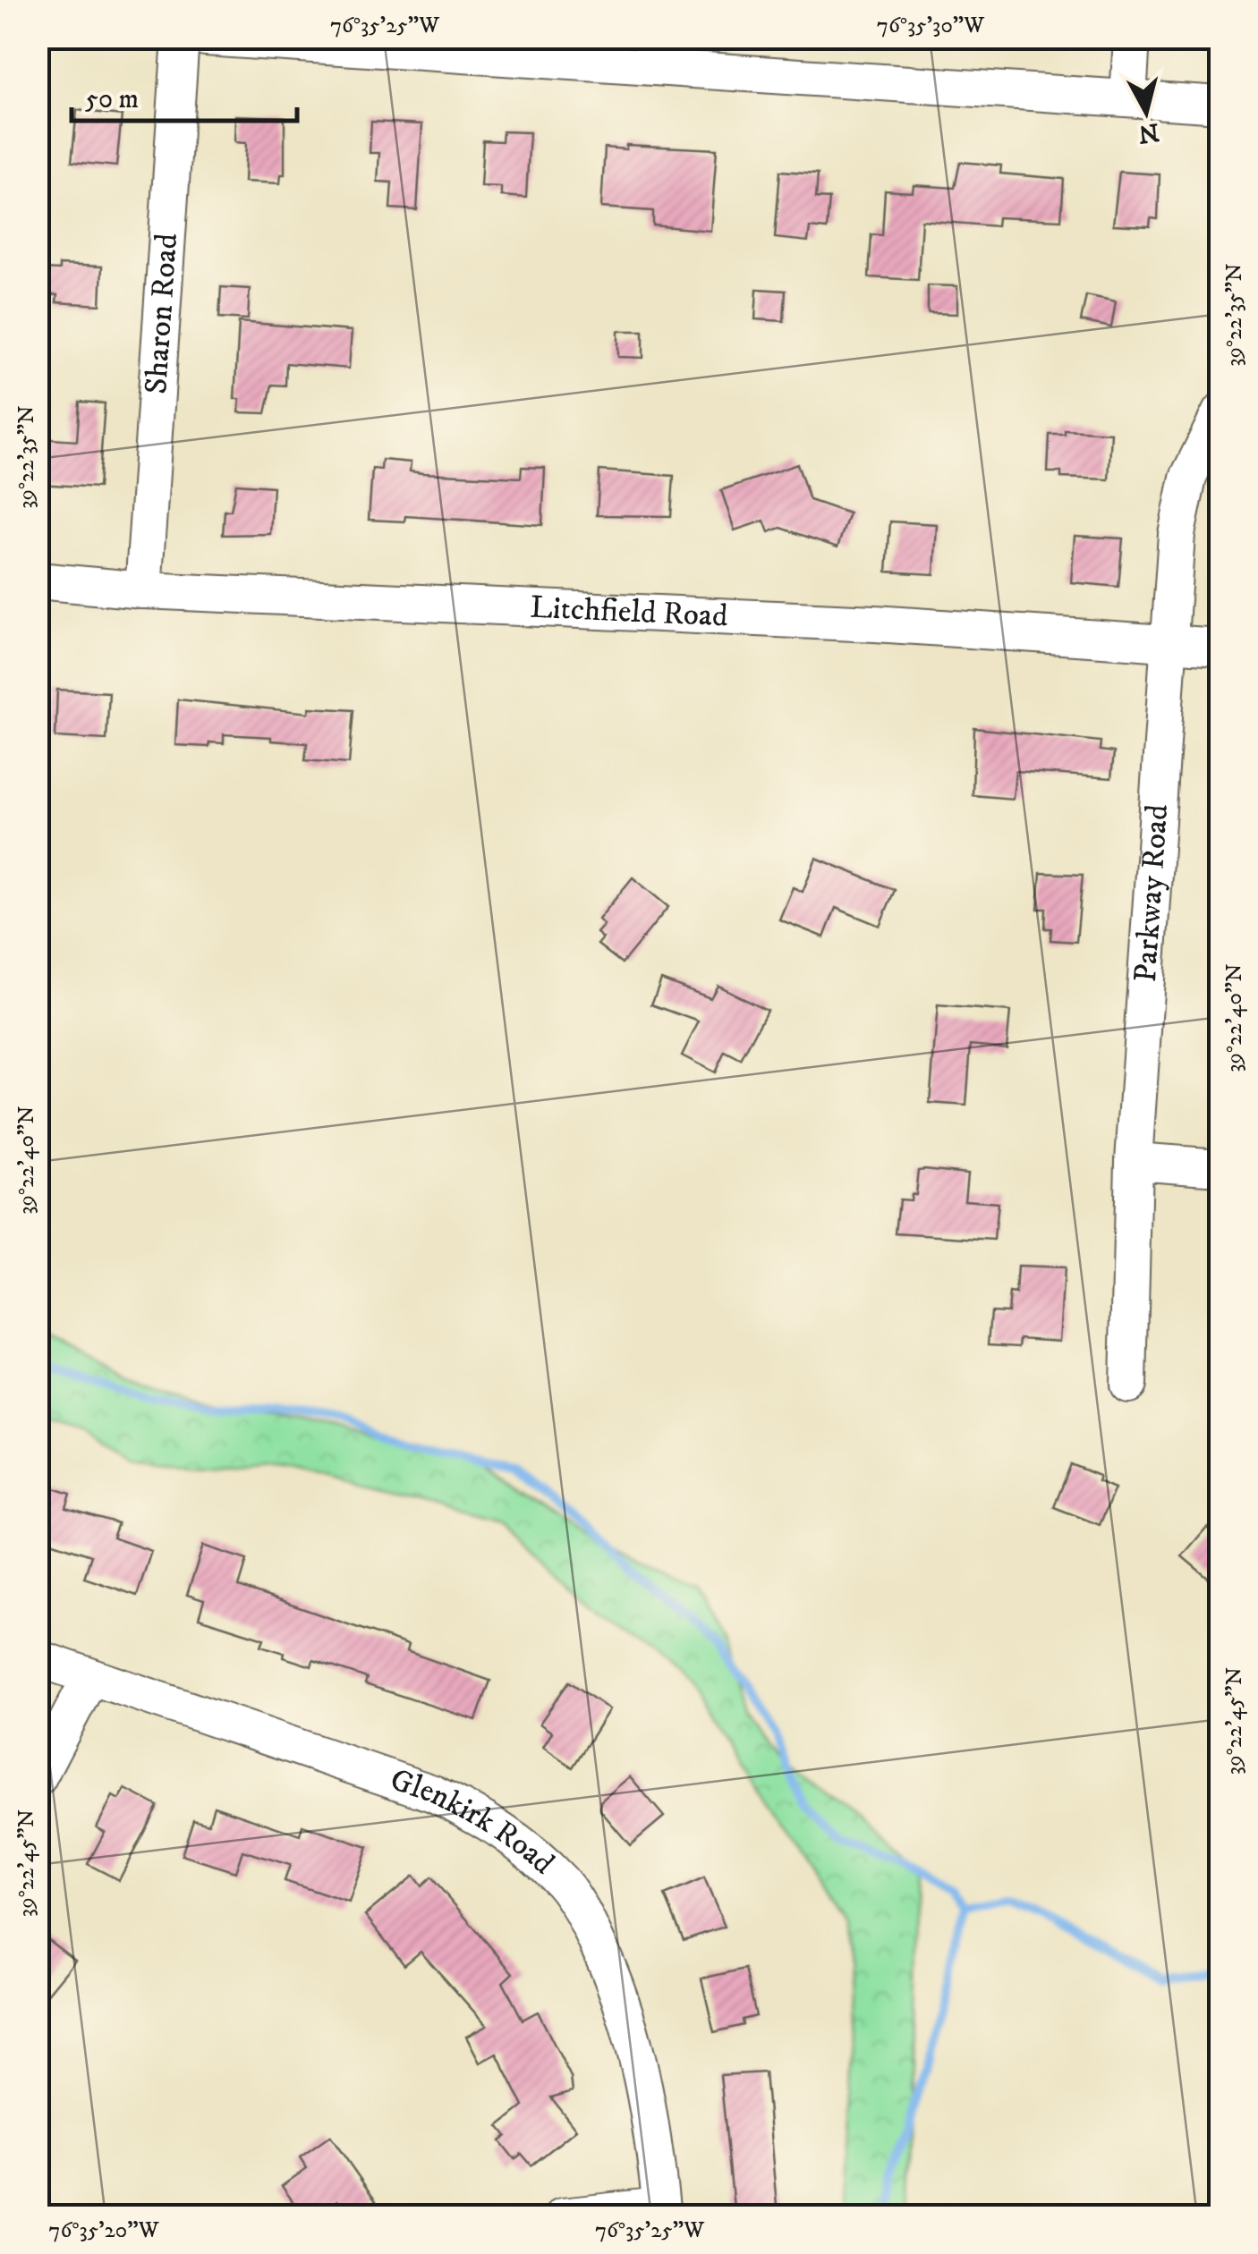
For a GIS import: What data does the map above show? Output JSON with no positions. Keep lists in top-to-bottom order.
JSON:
{
  "streets": {
    "street": [
      "Sharon Road",
      "Litchfield Road",
      "Parkway Road",
      "Glenkirk Road"
    ]
  },
  "crossings": [
    ["Sharon Road", "Litchfield Road"],
    ["Litchfield Road", "Parkway Road"]
  ],
  "scale_bar": "50 m",
  "north": "bottom",
  "coordinates": [
    "76°35'25\"W",
    "76°35'30\"W",
    "39°22'35\"N",
    "39°22'40\"N",
    "39°22'45\"N",
    "76°35'20\"W"
  ]
}
